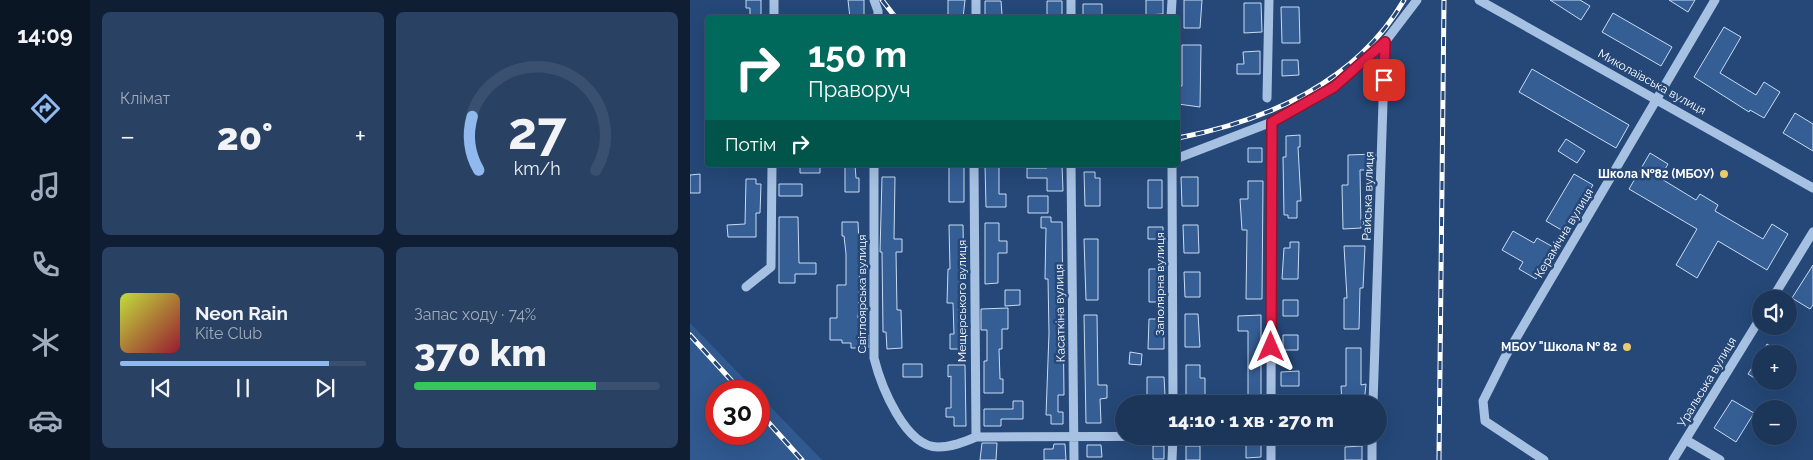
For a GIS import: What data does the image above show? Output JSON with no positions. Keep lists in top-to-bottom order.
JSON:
{
  "streets": {
    "street": [
      "Миколаївська вулиця",
      "Райська вулиця",
      "Керамічна вулиця",
      "Заполярна вулиця",
      "Світлоярська вулиця",
      "Мещерського вулиця",
      "Касаткіна вулиця",
      "Уральська вулиця"
    ]
  },
  "crossings": [
    ["Миколаївська вулиця", "Керамічна вулиця"],
    ["Світлоярська вулиця", "Мещерського вулиця"],
    ["Світлоярська вулиця", "Касаткіна вулиця"]
  ],
  "places": ["Школа №82 (МБОУ)", "МБОУ \"Школа № 82"],
  "page": {
    "tabs": "14:09",
    "tile": [
      "Клімат",
      ["Запас ходу · 74%", "370 km"]
    ],
    "turn": ["150 m", "Праворуч"],
    "heat": ["−", "20°", "+"],
    "then": "Потім",
    "map_buttons": ["+", "−"],
    "song": ["Neon Rain", "Kite Club"],
    "limit": "30",
    "trip": "14:10 · 1 хв · 270 m",
    "gauge": ["27", "km/h"]
  }
}
